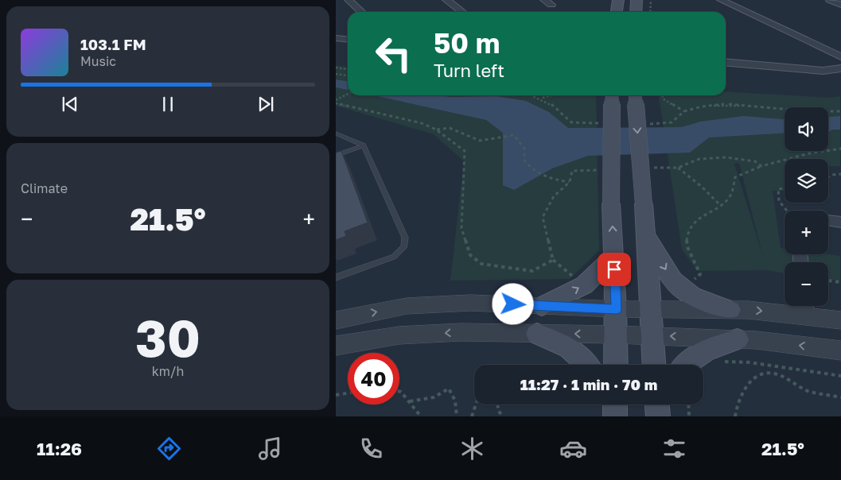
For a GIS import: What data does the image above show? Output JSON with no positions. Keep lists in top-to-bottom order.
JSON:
{
  "page": {
    "turn": ["50 m", "Turn left"],
    "song": ["103.1 FM", "Music"],
    "map_buttons": ["+", "−"],
    "tile": [
      "Climate",
      ["30", "km/h"]
    ],
    "heat": ["−", "21.5°", "+"],
    "limit": "40",
    "trip": "11:27 · 1 min · 70 m",
    "tabs": ["11:26", "21.5°"]
  }
}
